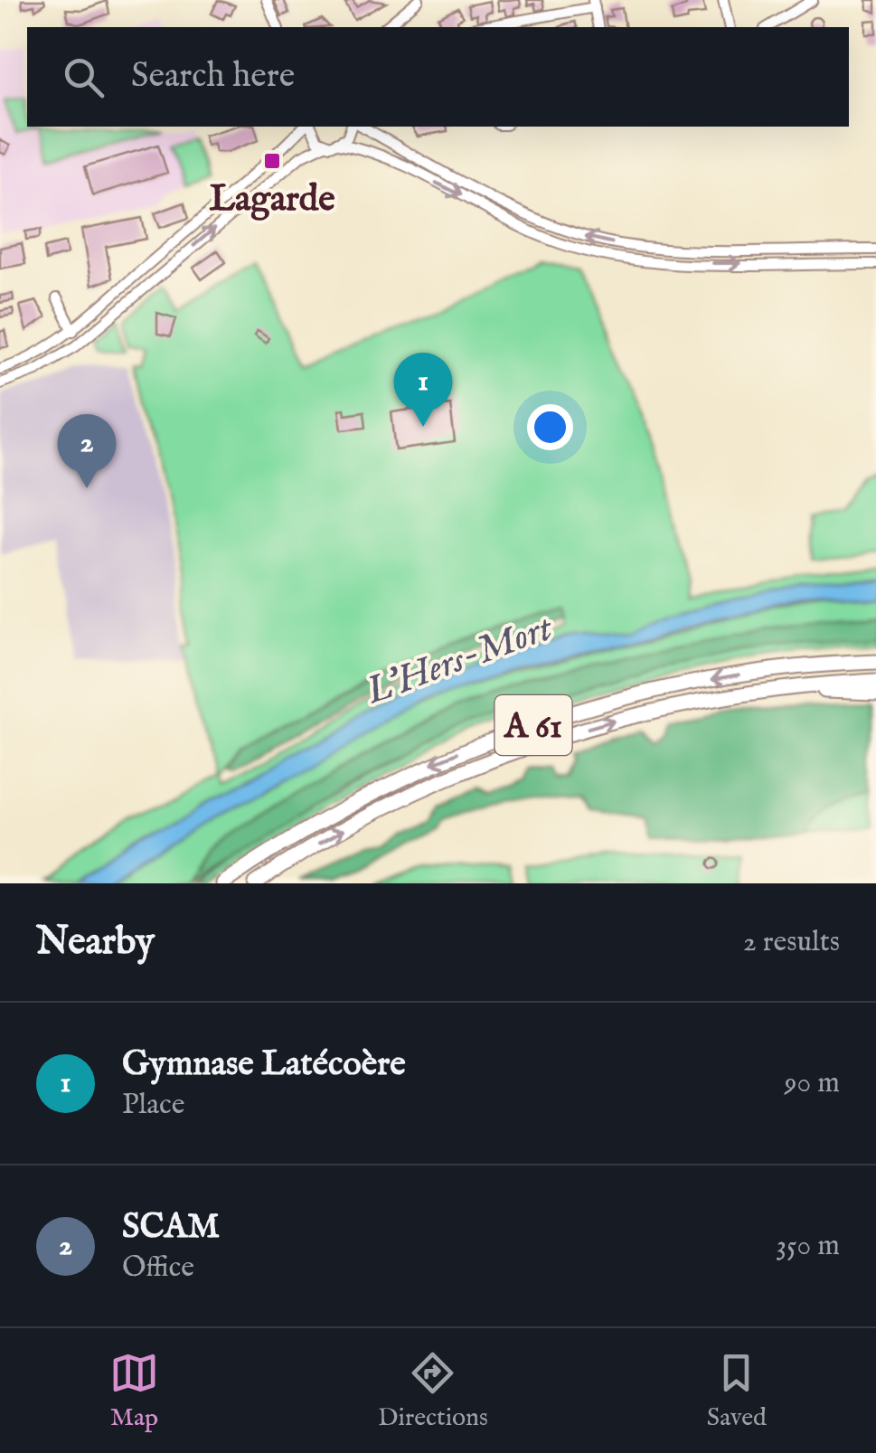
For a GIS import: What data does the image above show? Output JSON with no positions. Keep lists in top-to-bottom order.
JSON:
{
  "streets": {
    "highway": ["A 61"]
  },
  "water": ["L'Hers-Mort"],
  "places": {
    "transit": ["Lagarde"]
  },
  "page": {
    "search": "Search here",
    "pins": ["1", "2"],
    "heading": ["Nearby", "2 results"],
    "list": [
      {
        "mark": "1",
        "name": "Gymnase Latécoère",
        "note": "Place",
        "value": "90 m"
      },
      {
        "mark": "2",
        "name": "SCAM",
        "note": "Office",
        "value": "350 m"
      }
    ],
    "nav": ["Map", "Directions", "Saved"]
  }
}
